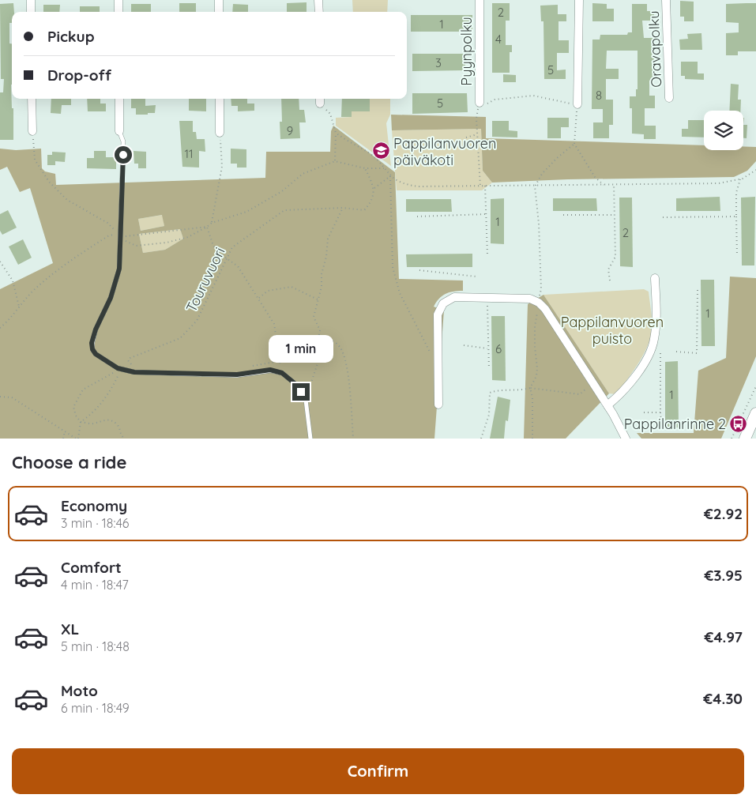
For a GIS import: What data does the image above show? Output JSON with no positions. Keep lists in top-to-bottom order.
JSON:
{
  "streets": {
    "street": ["Oravapolku", "Pyynpolku"],
    "path": ["Touruvuori"]
  },
  "parks": ["Pappilanvuoren puisto"],
  "places": {
    "school or university": ["Pappilanvuoren päiväkoti"],
    "bus stop": ["Pappilanrinne 2"]
  },
  "house_numbers": [
    "2",
    "1",
    "4",
    "3",
    "5",
    "8",
    "5",
    "9",
    "11",
    "1",
    "2",
    "1",
    "6",
    "1"
  ],
  "page": {
    "banner": ["Pickup", "Drop-off"],
    "bubble": "1 min",
    "heading": "Choose a ride",
    "list": [
      {
        "name": "Economy",
        "note": "3 min · 18:46",
        "value": "€2.92"
      },
      {
        "name": "Comfort",
        "note": "4 min · 18:47",
        "value": "€3.95"
      },
      {
        "name": "XL",
        "note": "5 min · 18:48",
        "value": "€4.97"
      },
      {
        "name": "Moto",
        "note": "6 min · 18:49",
        "value": "€4.30"
      }
    ],
    "buttons": "Confirm"
  }
}
